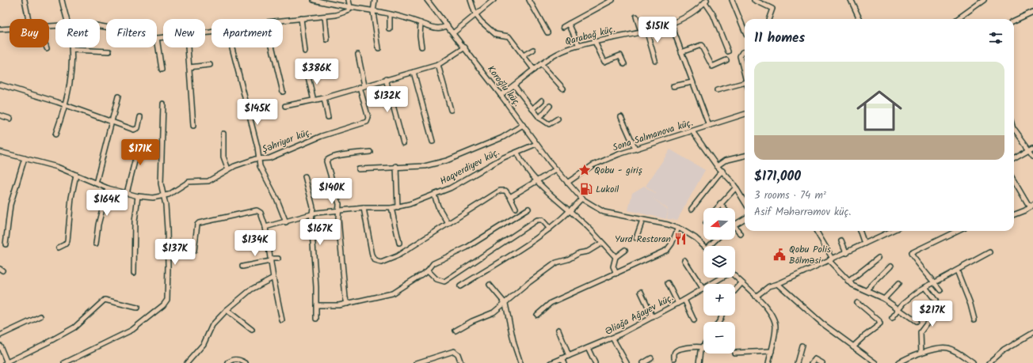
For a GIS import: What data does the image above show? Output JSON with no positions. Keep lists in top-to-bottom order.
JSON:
{
  "streets": {
    "street": [
      "Qarabağ küç.",
      "Koroğlu küç.",
      "Sona Salmanova küç.",
      "Şəhriyar küç.",
      "Haqverdiyev küç.",
      "Əliağa Ağayev küç."
    ]
  },
  "crossings": [
    ["Qarabağ küç.", "Koroğlu küç."],
    ["Koroğlu küç.", "Sona Salmanova küç."],
    ["Koroğlu küç.", "Haqverdiyev küç."]
  ],
  "places": {
    "place": ["Qobu - giriş"],
    "fuel station": ["Lukoil"],
    "restaurant": ["Yurd Restoran"],
    "public building": ["Qobu Polis Bölməsi"]
  },
  "north": "left",
  "page": {
    "price": [
      "$151K",
      "$386K",
      "$132K",
      "$145K",
      "$171K",
      "$140K",
      "$164K",
      "$167K",
      "$134K",
      "$137K",
      "$217K"
    ],
    "chip": [
      "Buy",
      "Rent",
      "Filters",
      "New",
      "Apartment"
    ],
    "heading": "11 homes",
    "list": [
      {
        "name": "$171,000",
        "note": "3 rooms · 74 m² · Asif Məhərrəmov küç."
      }
    ],
    "map_buttons": ["+", "−"]
  }
}
